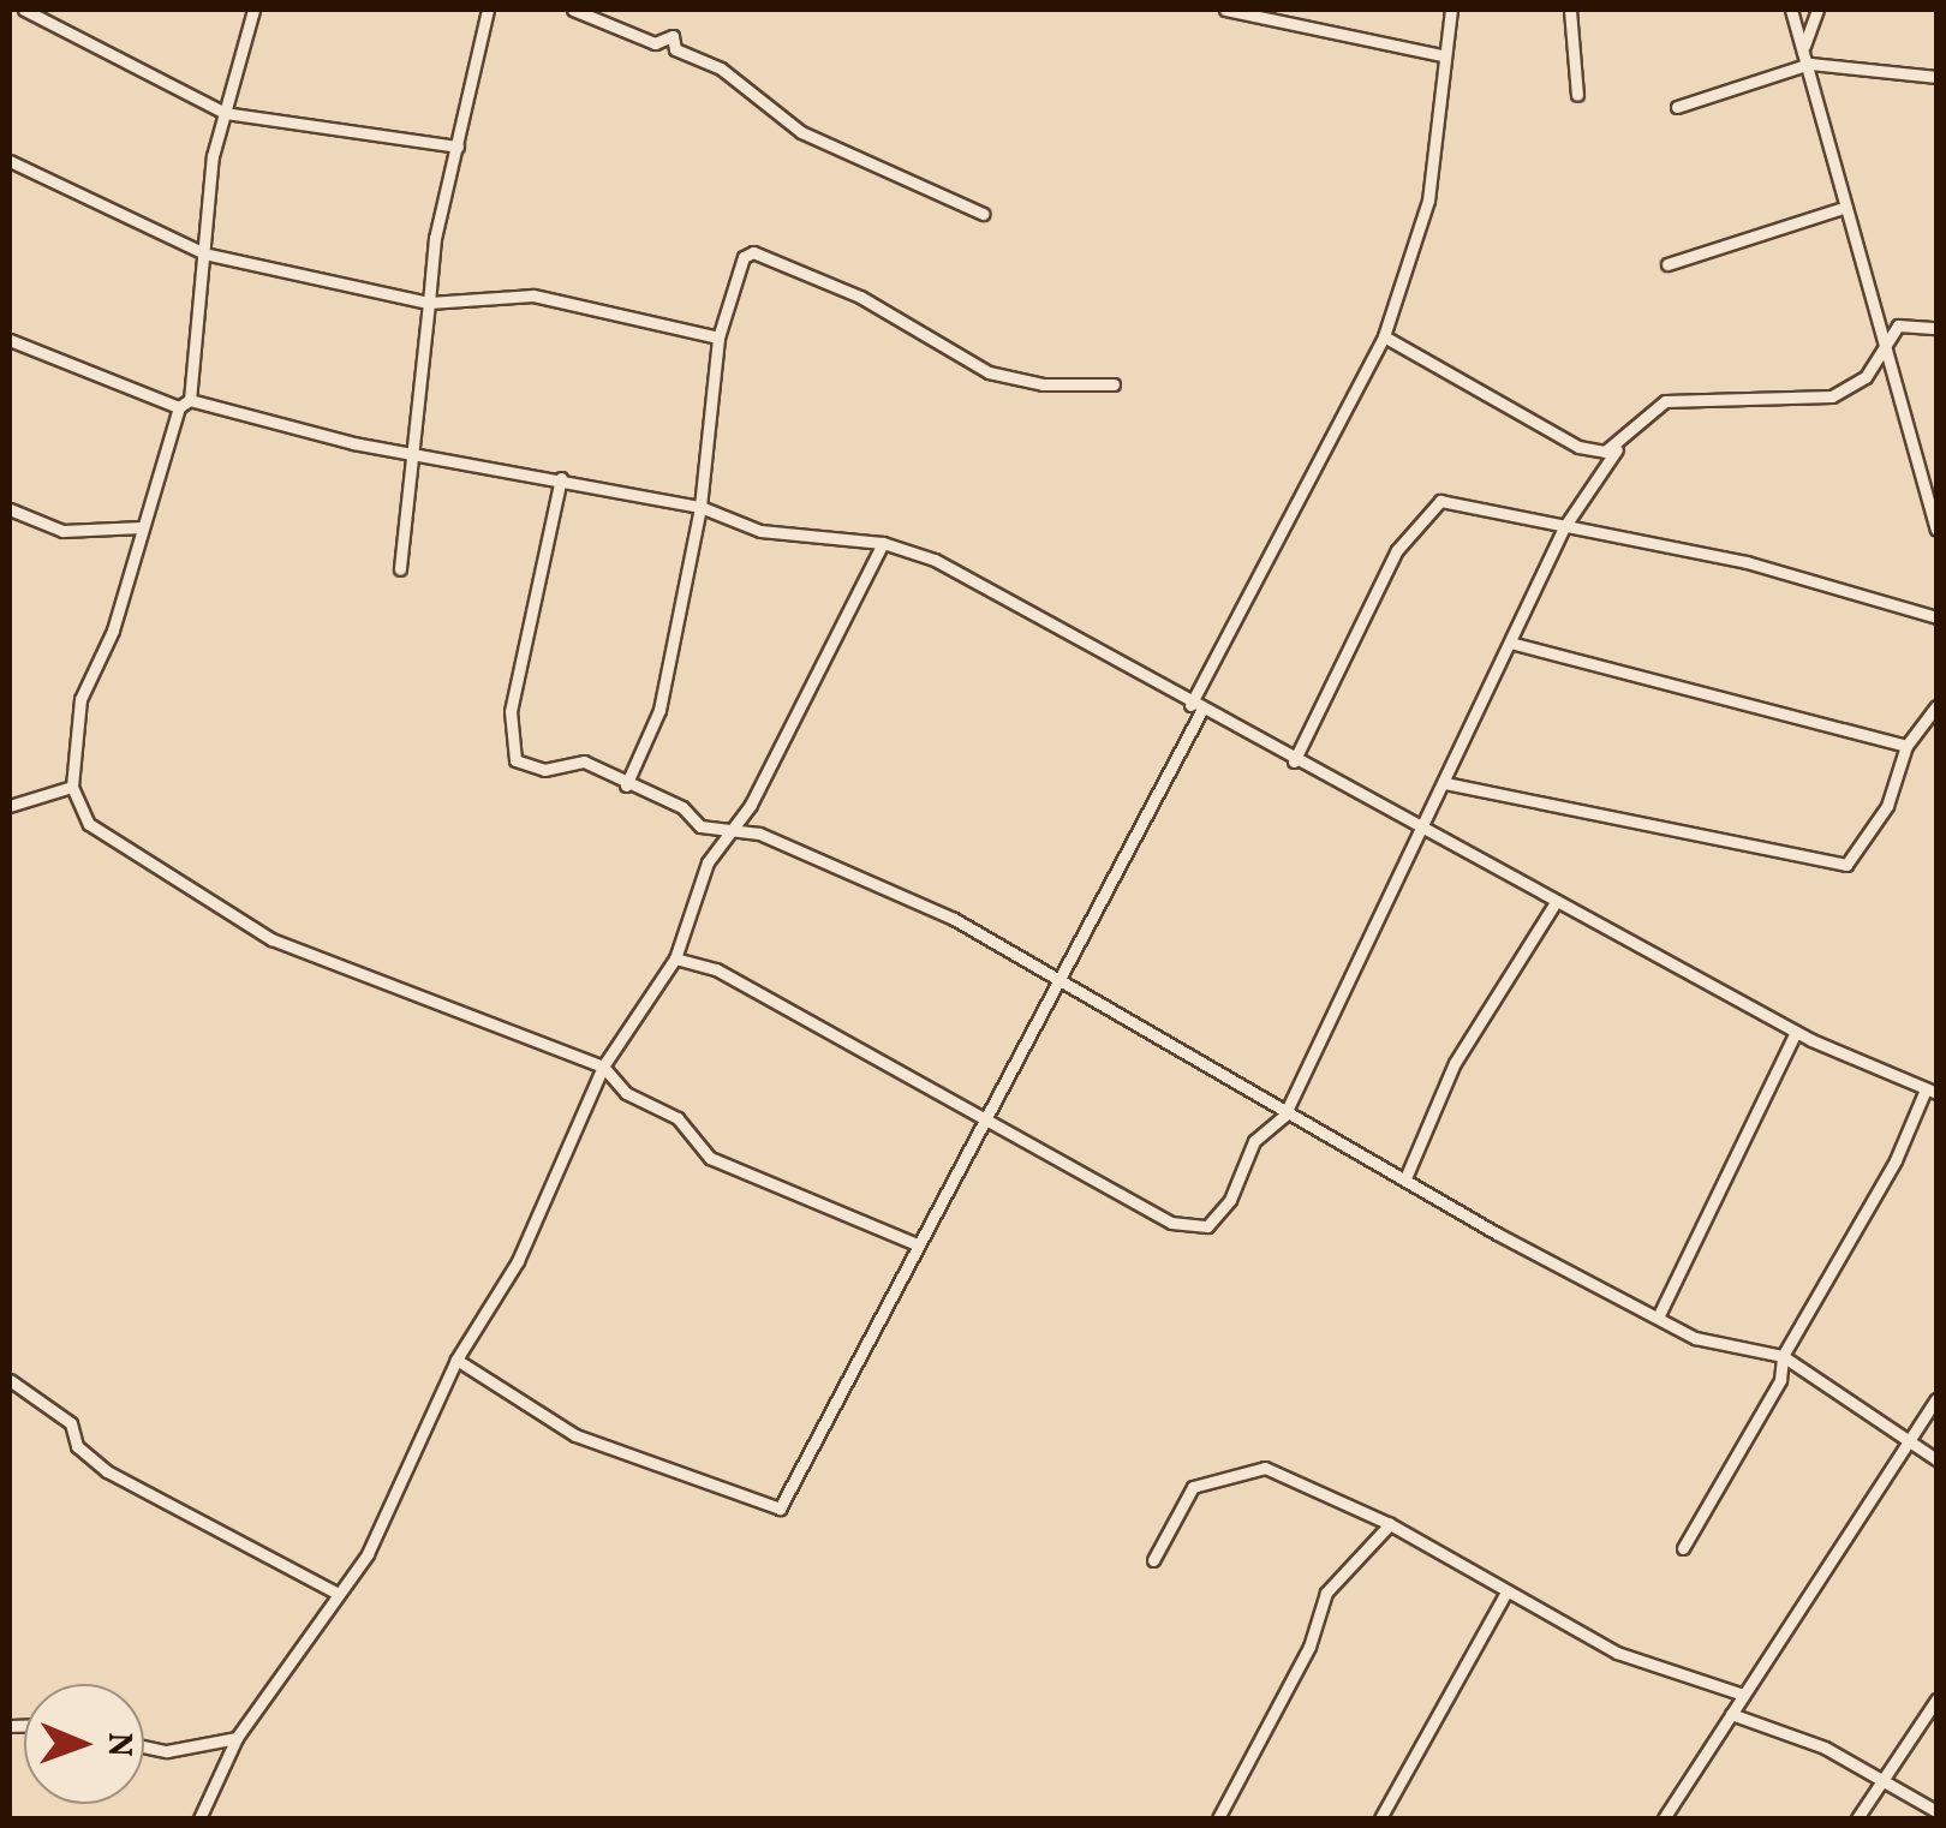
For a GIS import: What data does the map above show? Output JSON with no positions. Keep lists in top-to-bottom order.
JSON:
{
  "north": "right"
}
